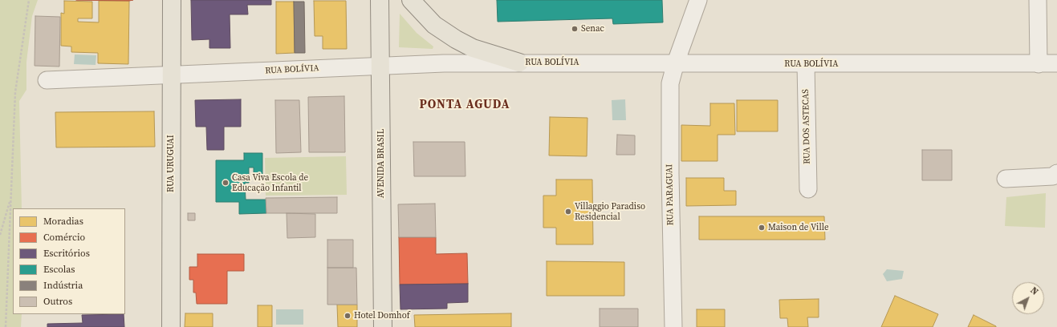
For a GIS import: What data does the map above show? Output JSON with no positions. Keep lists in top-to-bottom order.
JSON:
{
  "streets": {
    "main road": ["RUA URUGUAI", "AVENIDA BRASIL"],
    "street": ["RUA BOLÍVIA", "RUA DOS ASTECAS", "RUA PARAGUAI"]
  },
  "crossings": [
    ["RUA BOLÍVIA", "RUA DOS ASTECAS"],
    ["RUA BOLÍVIA", "RUA URUGUAI"],
    ["RUA BOLÍVIA", "AVENIDA BRASIL"],
    ["RUA BOLÍVIA", "RUA PARAGUAI"]
  ],
  "districts": ["PONTA AGUDA"],
  "places": [
    "Senac",
    "Casa Viva Escola de Educação Infantil",
    "Villaggio Paradiso Residencial",
    "Maison de Ville",
    "Hotel Domhof"
  ],
  "legend": [
    "Moradias",
    "Comércio",
    "Escritórios",
    "Escolas",
    "Indústria",
    "Outros"
  ],
  "north": "top right"
}
